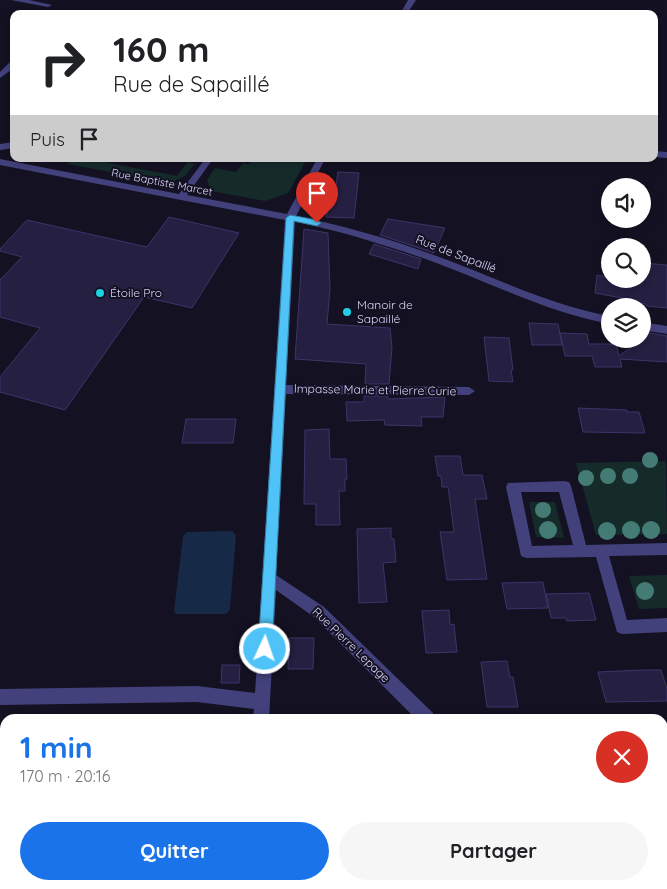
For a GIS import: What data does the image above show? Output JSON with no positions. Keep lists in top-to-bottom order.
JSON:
{
  "streets": {
    "street": [
      "Rue Baptiste Marcet",
      "Rue de Sapaillé",
      "Impasse Marie et Pierre Curie",
      "Rue Pierre Lepage"
    ]
  },
  "crossings": [
    ["Rue Baptiste Marcet", "Rue de Sapaillé"]
  ],
  "places": ["Étoile Pro", "Manoir de Sapaillé"],
  "page": {
    "turn": ["160 m", "Rue de Sapaillé"],
    "then": "Puis",
    "heading": ["1 min", "170 m · 20:16"],
    "buttons": ["Quitter", "Partager"]
  }
}
